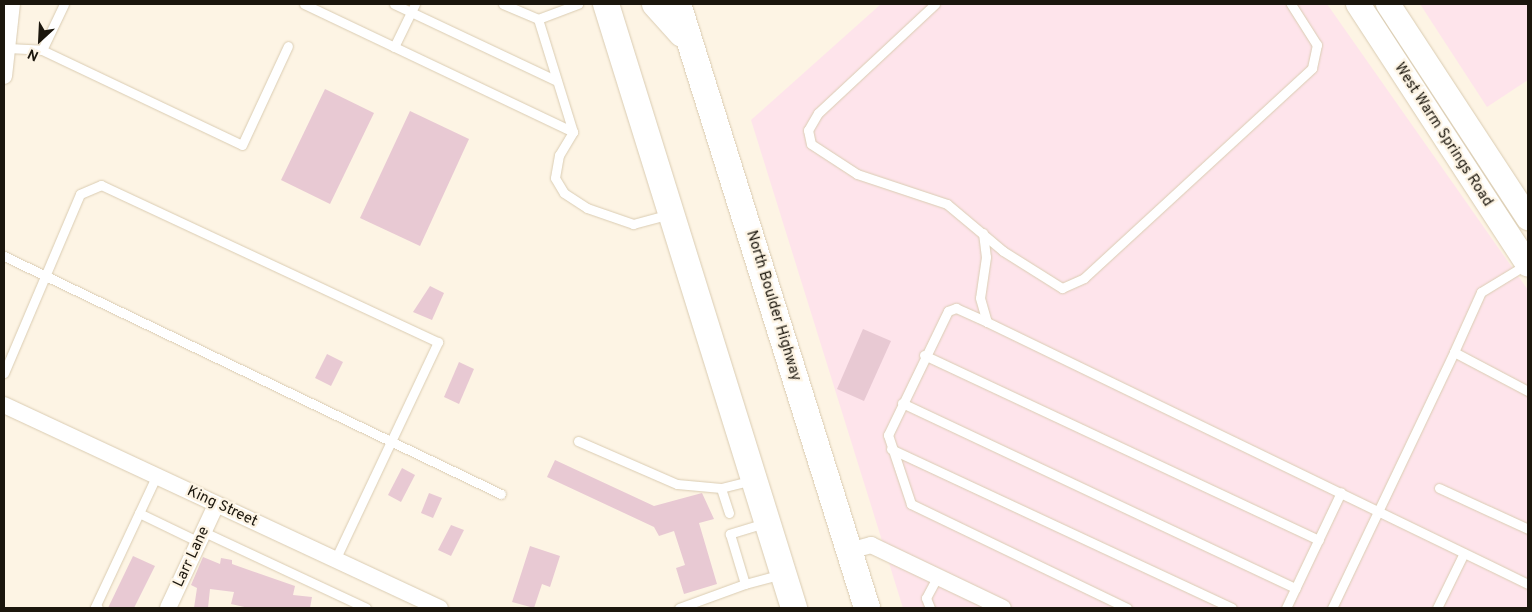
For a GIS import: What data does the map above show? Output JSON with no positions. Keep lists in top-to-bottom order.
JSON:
{
  "streets": {
    "main road": ["West Warm Springs Road", "North Boulder Highway"],
    "street": ["King Street", "Larr Lane"]
  },
  "crossings": [
    ["King Street", "Larr Lane"]
  ],
  "north": "bottom left"
}
